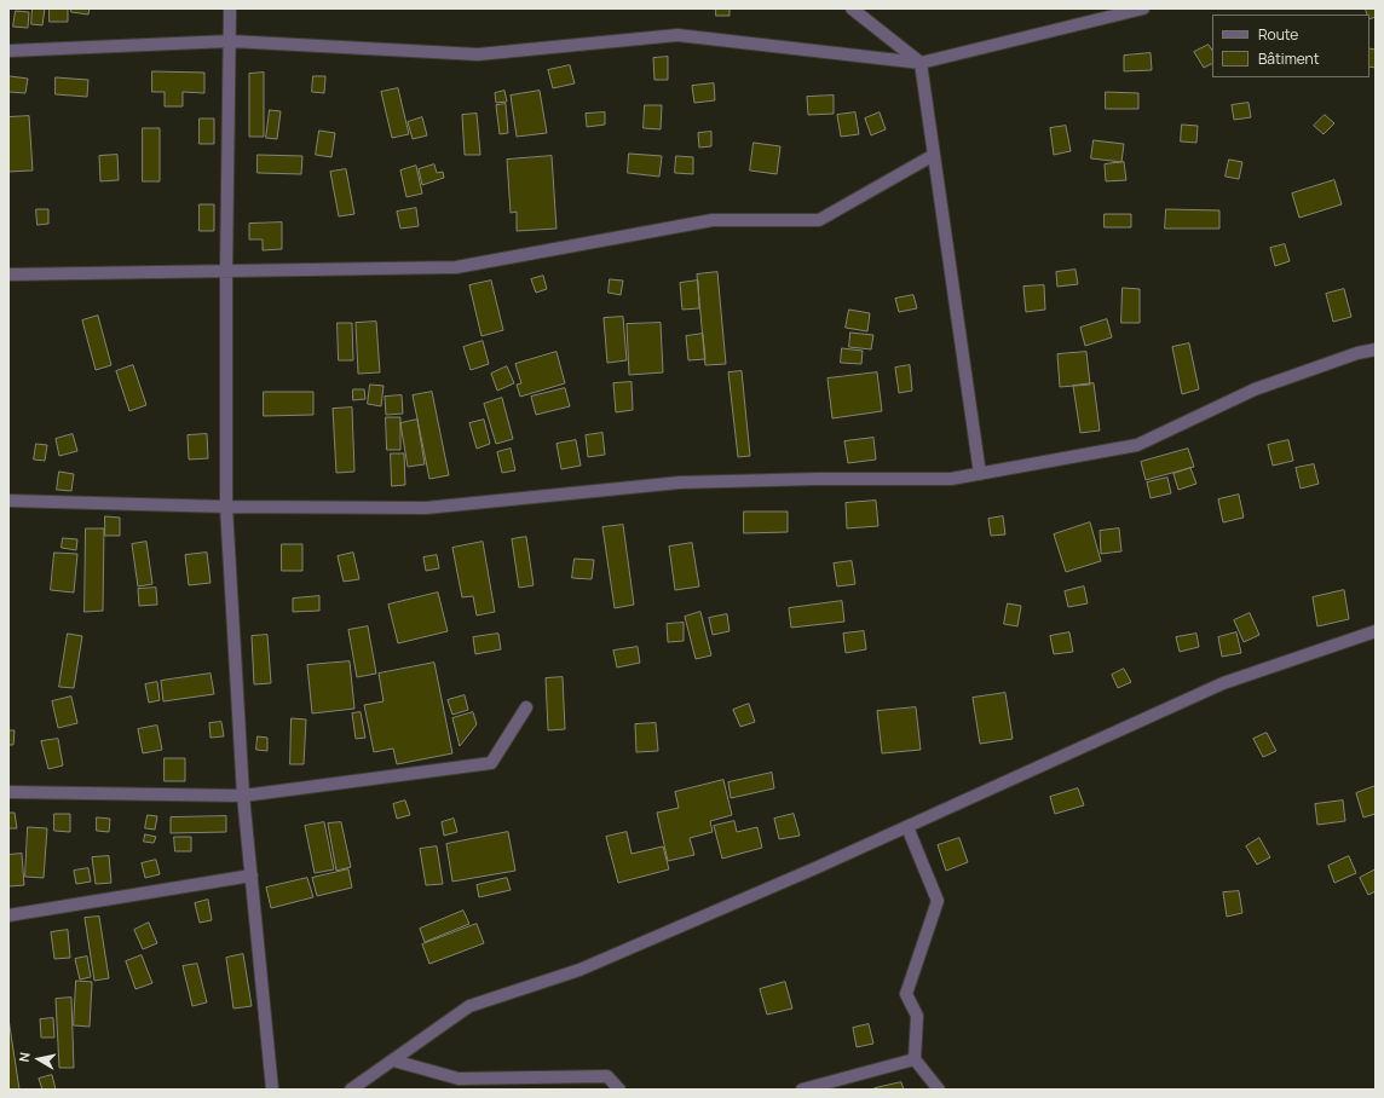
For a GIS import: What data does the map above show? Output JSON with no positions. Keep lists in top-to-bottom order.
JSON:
{
  "legend": ["Route", "Bâtiment"],
  "north": "left"
}
